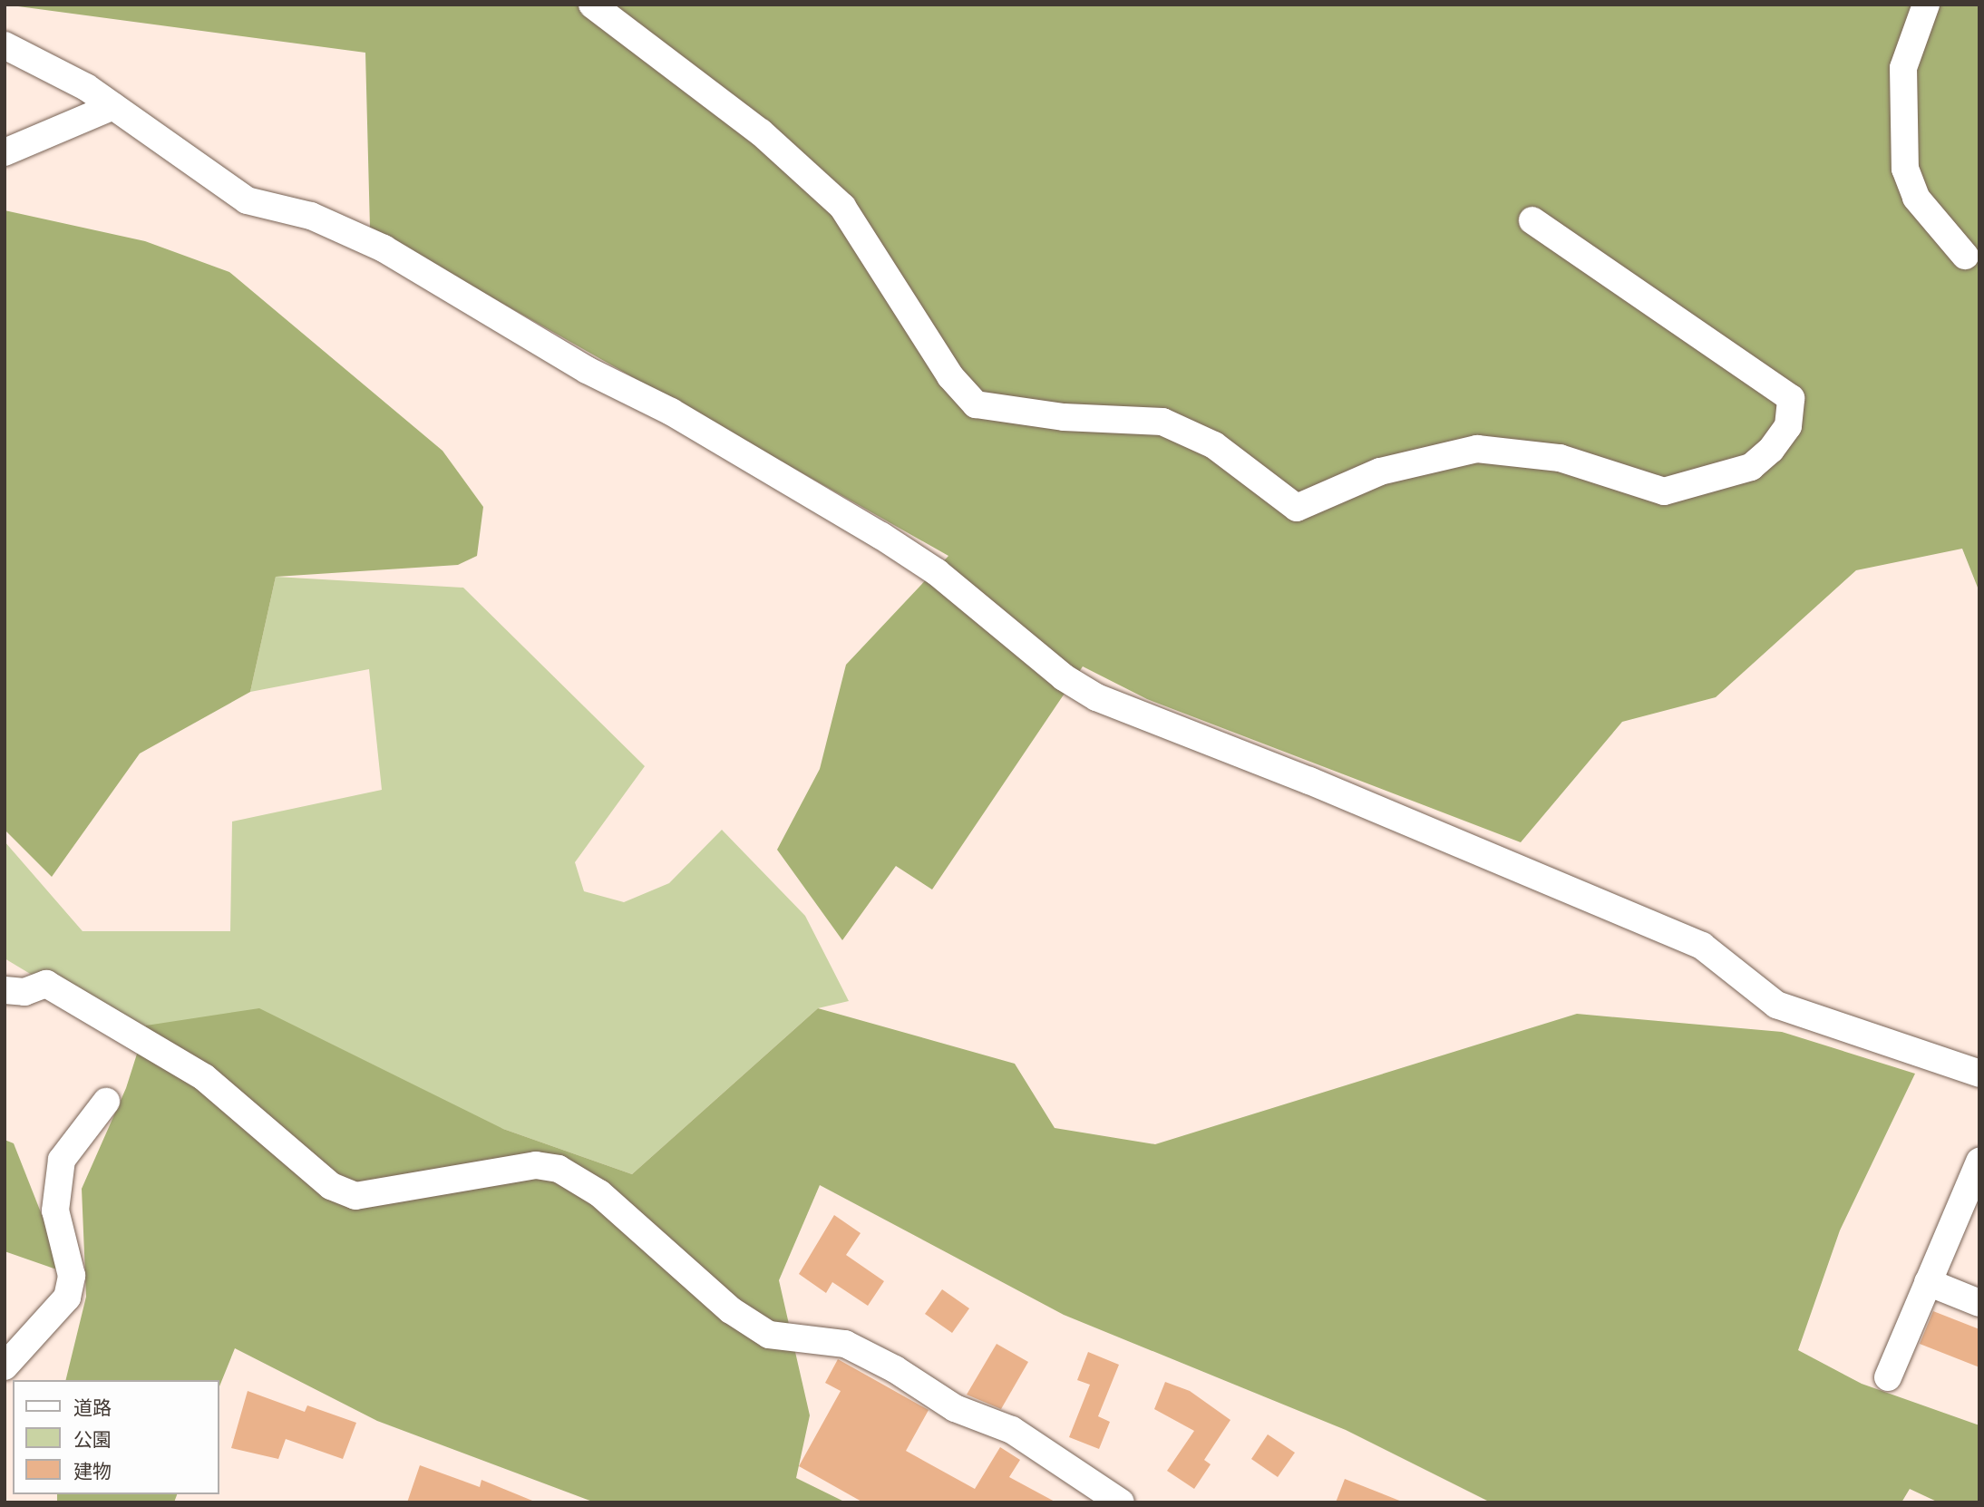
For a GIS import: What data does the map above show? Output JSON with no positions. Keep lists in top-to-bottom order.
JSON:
{
  "legend": ["道路", "公園", "建物"]
}
